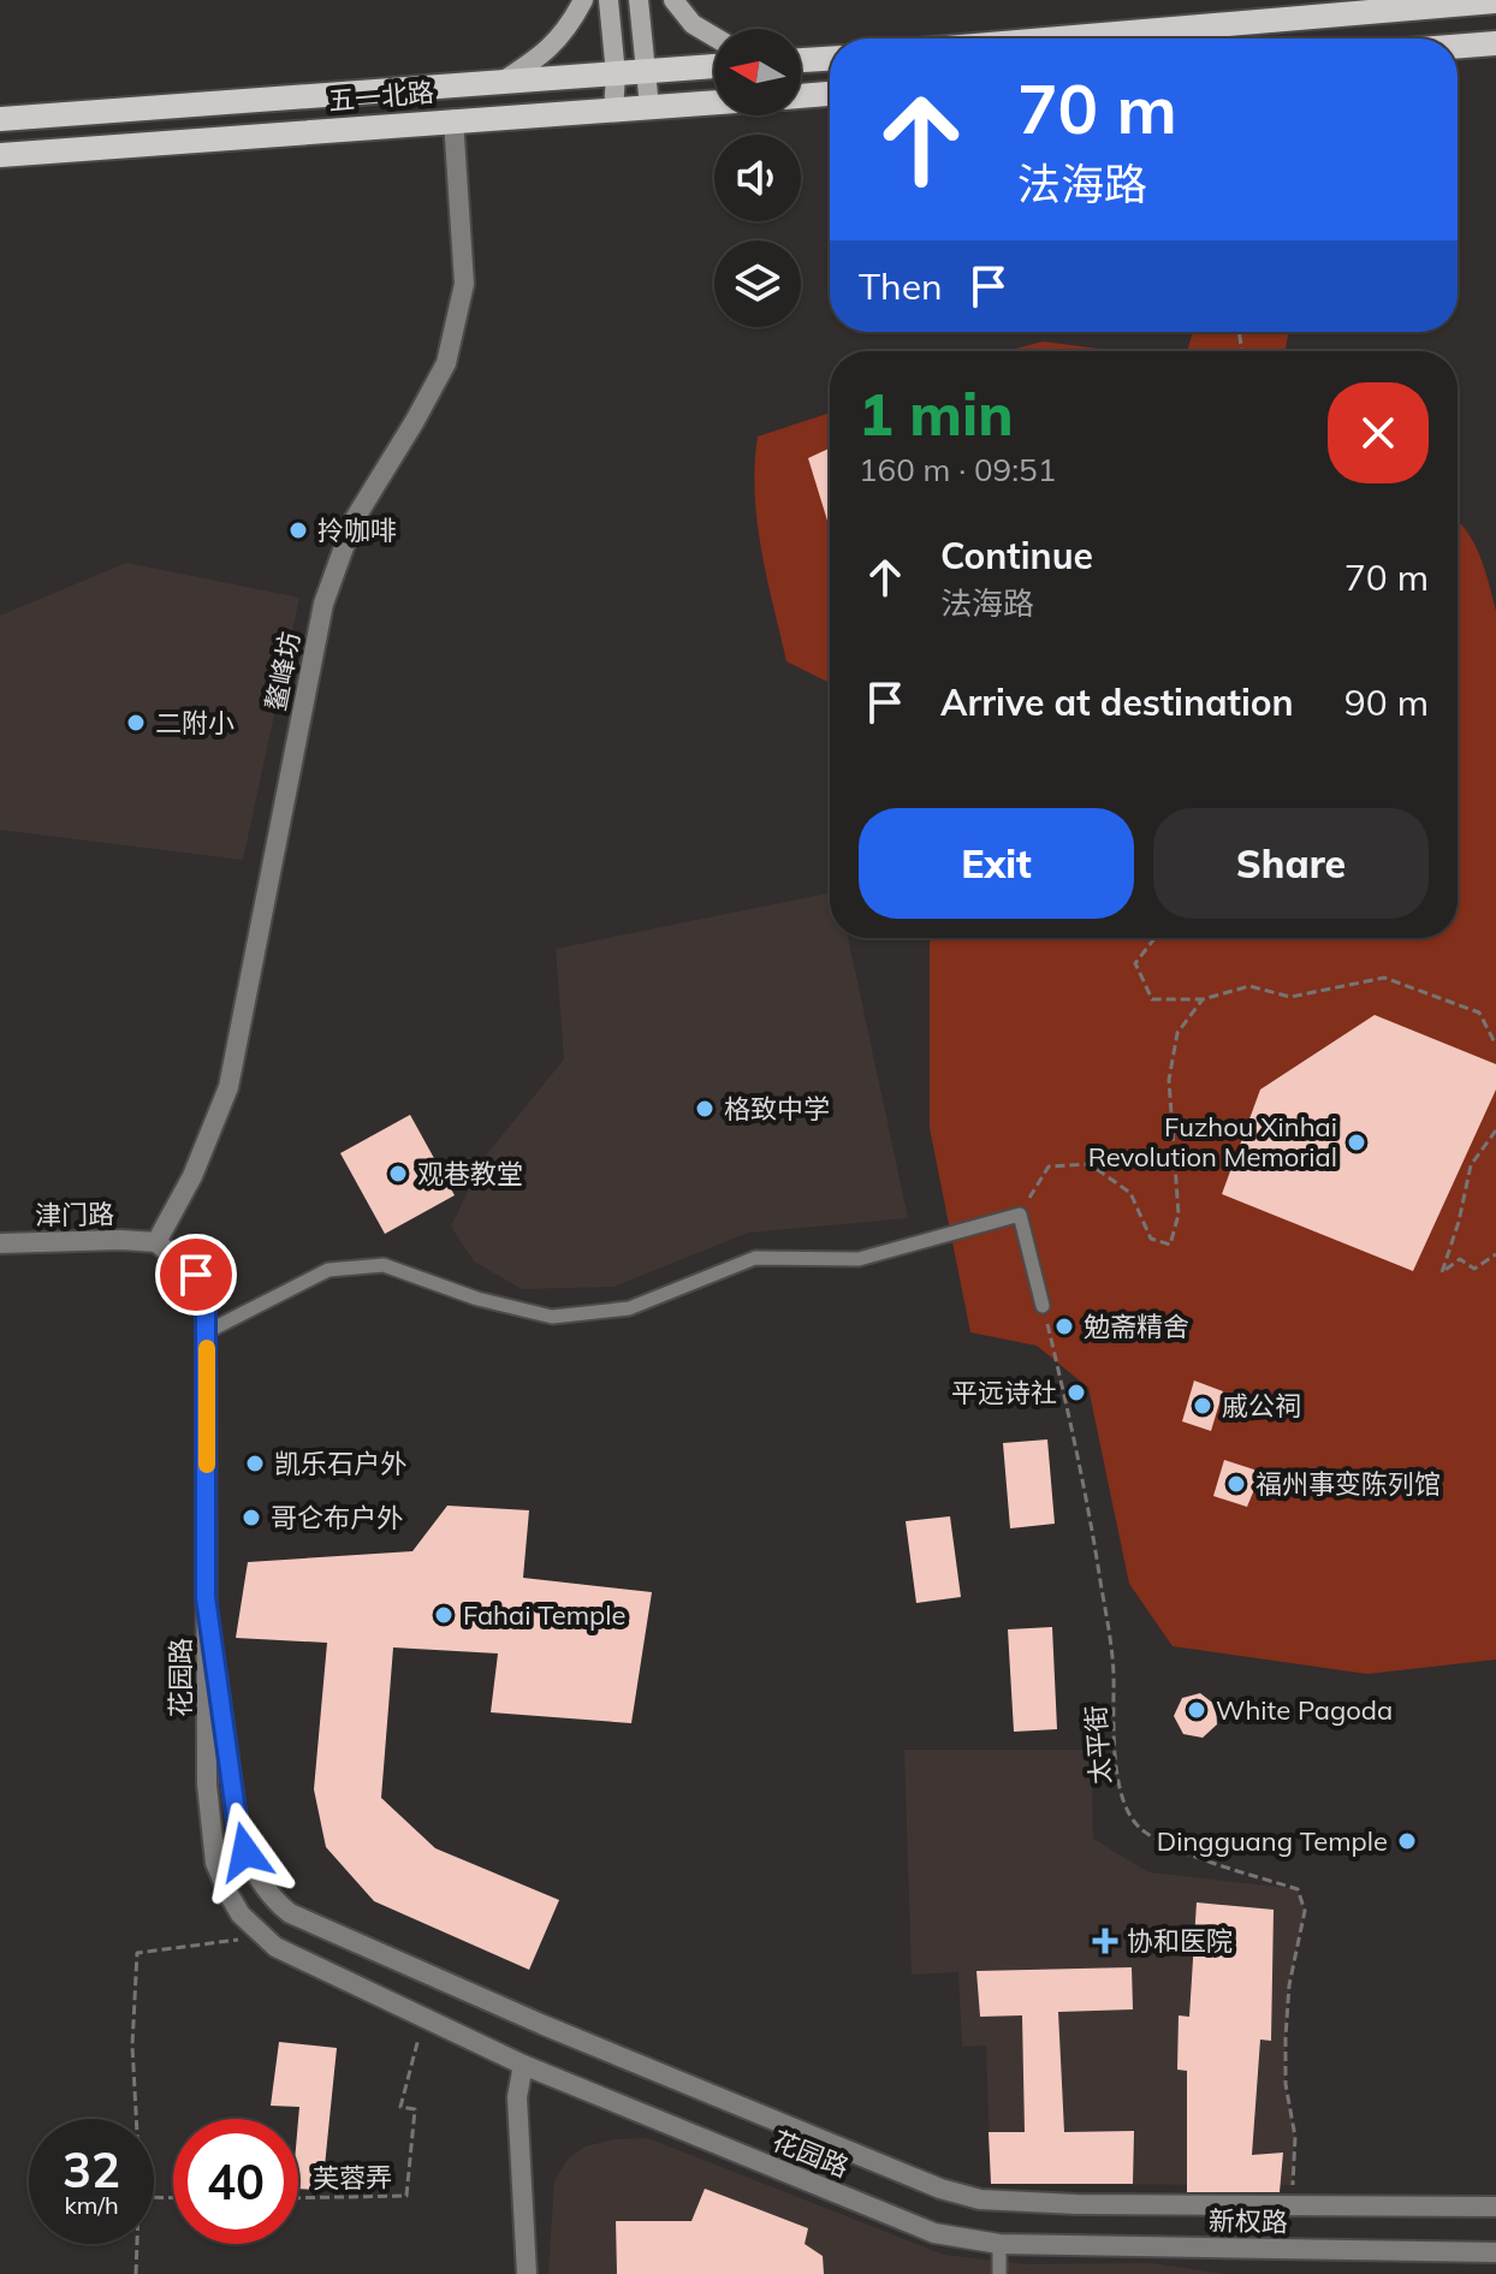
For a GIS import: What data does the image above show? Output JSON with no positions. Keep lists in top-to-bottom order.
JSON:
{
  "streets": {
    "main road": ["五一北路"],
    "street": [
      "鳌峰坊",
      "津门路",
      "花园路",
      "新权路"
    ],
    "path": ["太平街", "芙蓉弄"]
  },
  "crossings": [
    ["五一北路", "鳌峰坊"],
    ["鳌峰坊", "津门路"],
    ["花园路", "芙蓉弄"],
    ["花园路", "新权路"]
  ],
  "places": {
    "other": [
      "拎咖啡",
      "二附小",
      "格致中学",
      "Fuzhou Xinhai Revolution Memorial",
      "观巷教堂",
      "勉斋精舍",
      "平远诗社",
      "戚公祠",
      "凯乐石户外",
      "福州事变陈列馆",
      "哥仑布户外",
      "Fahai Temple",
      "White Pagoda",
      "Dingguang Temple"
    ],
    "health": ["协和医院"]
  },
  "north": "left",
  "page": {
    "turn": ["70 m", "法海路"],
    "then": "Then",
    "heading": ["1 min", "160 m · 09:51"],
    "list": [
      {
        "name": "Continue",
        "note": "法海路",
        "value": "70 m"
      },
      {
        "name": "Arrive at destination",
        "value": "90 m"
      }
    ],
    "buttons": ["Exit", "Share"],
    "speed": "32 km/h",
    "limit": "40"
  }
}
